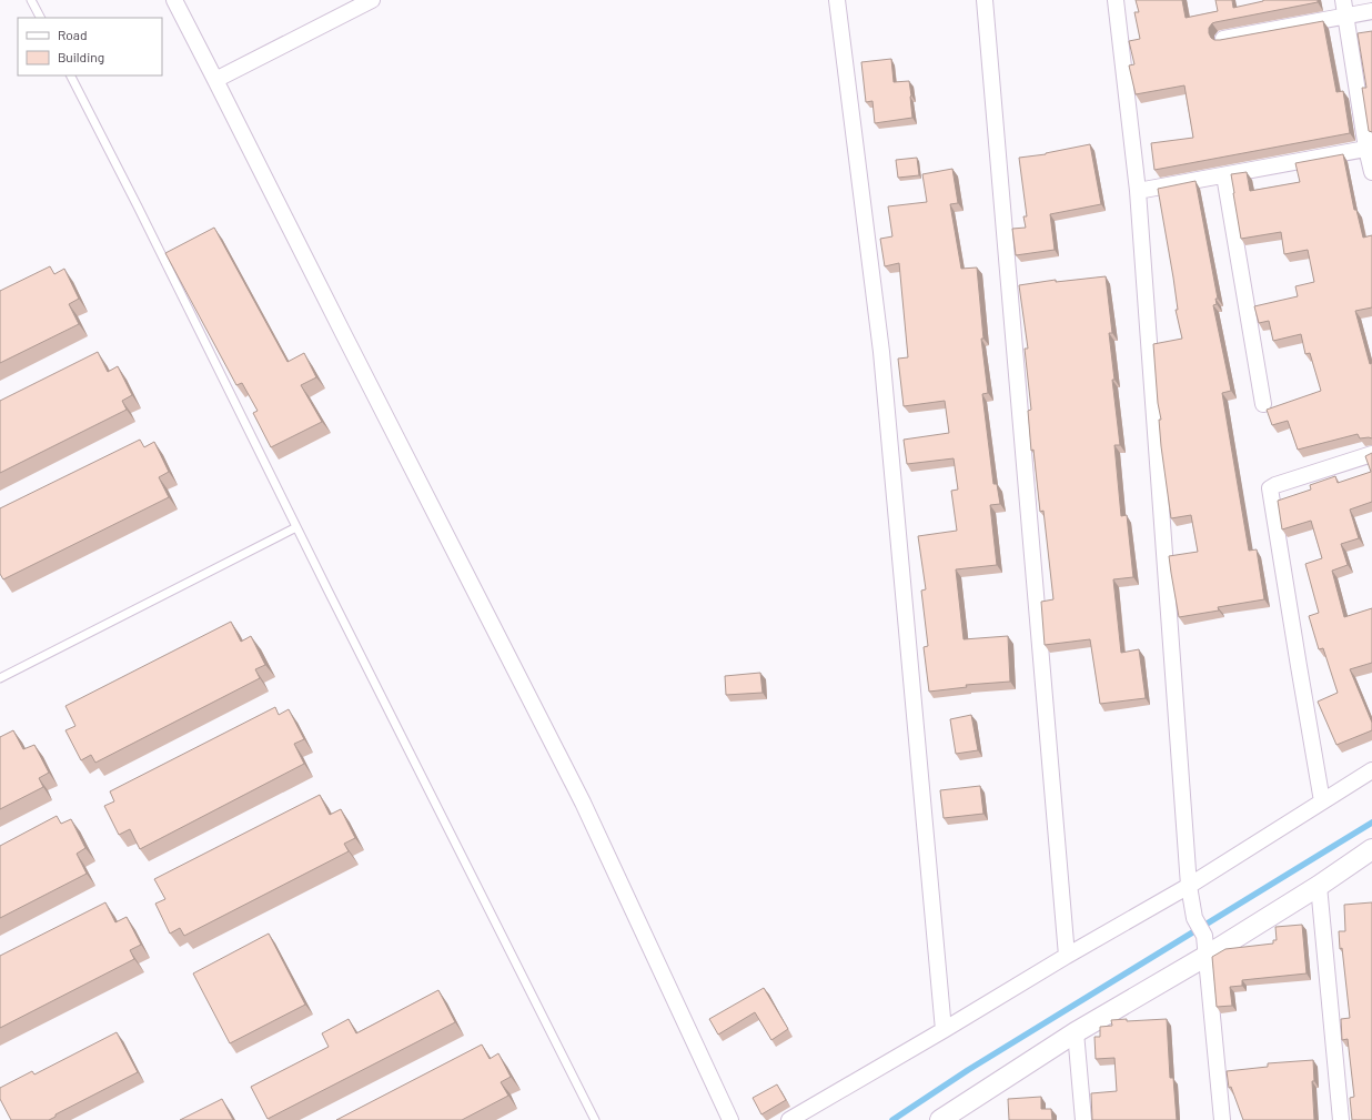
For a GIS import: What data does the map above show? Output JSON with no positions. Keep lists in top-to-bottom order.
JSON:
{
  "legend": ["Road", "Building"]
}
